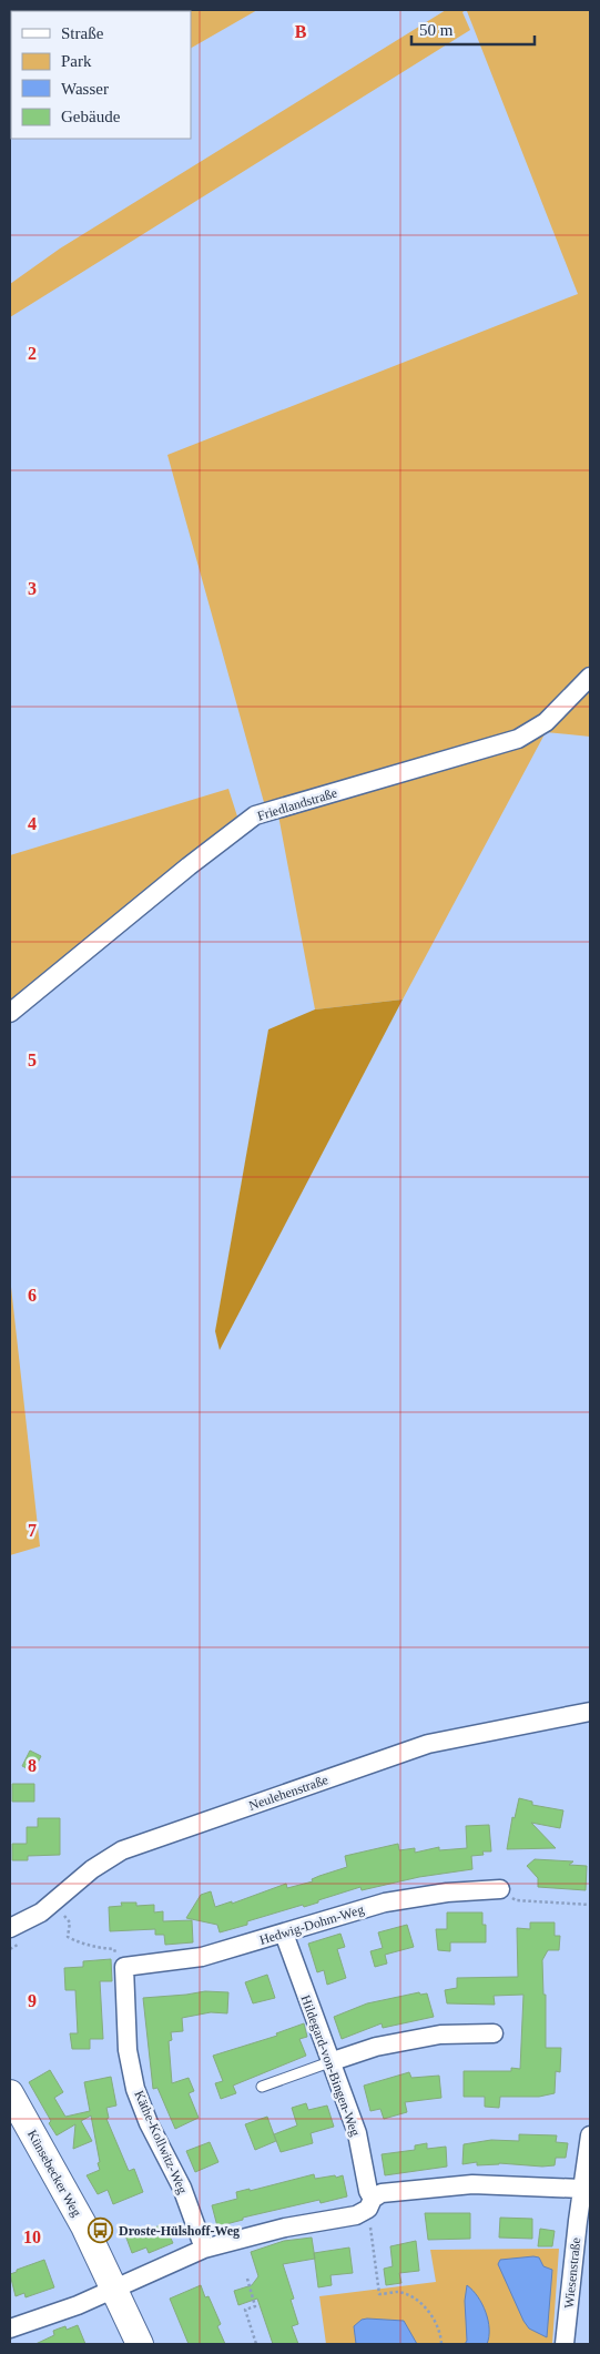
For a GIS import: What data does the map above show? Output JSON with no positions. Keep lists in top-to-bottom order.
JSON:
{
  "streets": {
    "street": [
      "Friedlandstraße",
      "Neulehenstraße",
      "Hedwig-Dohm-Weg",
      "Hildegard-von-Bingen-Weg",
      "Käthe-Kollwitz-Weg",
      "Künsebecker Weg",
      "Wiesenstraße"
    ]
  },
  "crossings": [
    ["Hedwig-Dohm-Weg", "Hildegard-von-Bingen-Weg"],
    ["Hedwig-Dohm-Weg", "Käthe-Kollwitz-Weg"]
  ],
  "places": {
    "bus stop": ["Droste-Hülshoff-Weg"]
  },
  "legend": [
    "Straße",
    "Park",
    "Wasser",
    "Gebäude"
  ],
  "scale_bar": "50 m",
  "grid": {
    "columns": ["B"],
    "rows": [
      "2",
      "3",
      "4",
      "5",
      "6",
      "7",
      "8",
      "9",
      "10"
    ]
  }
}
